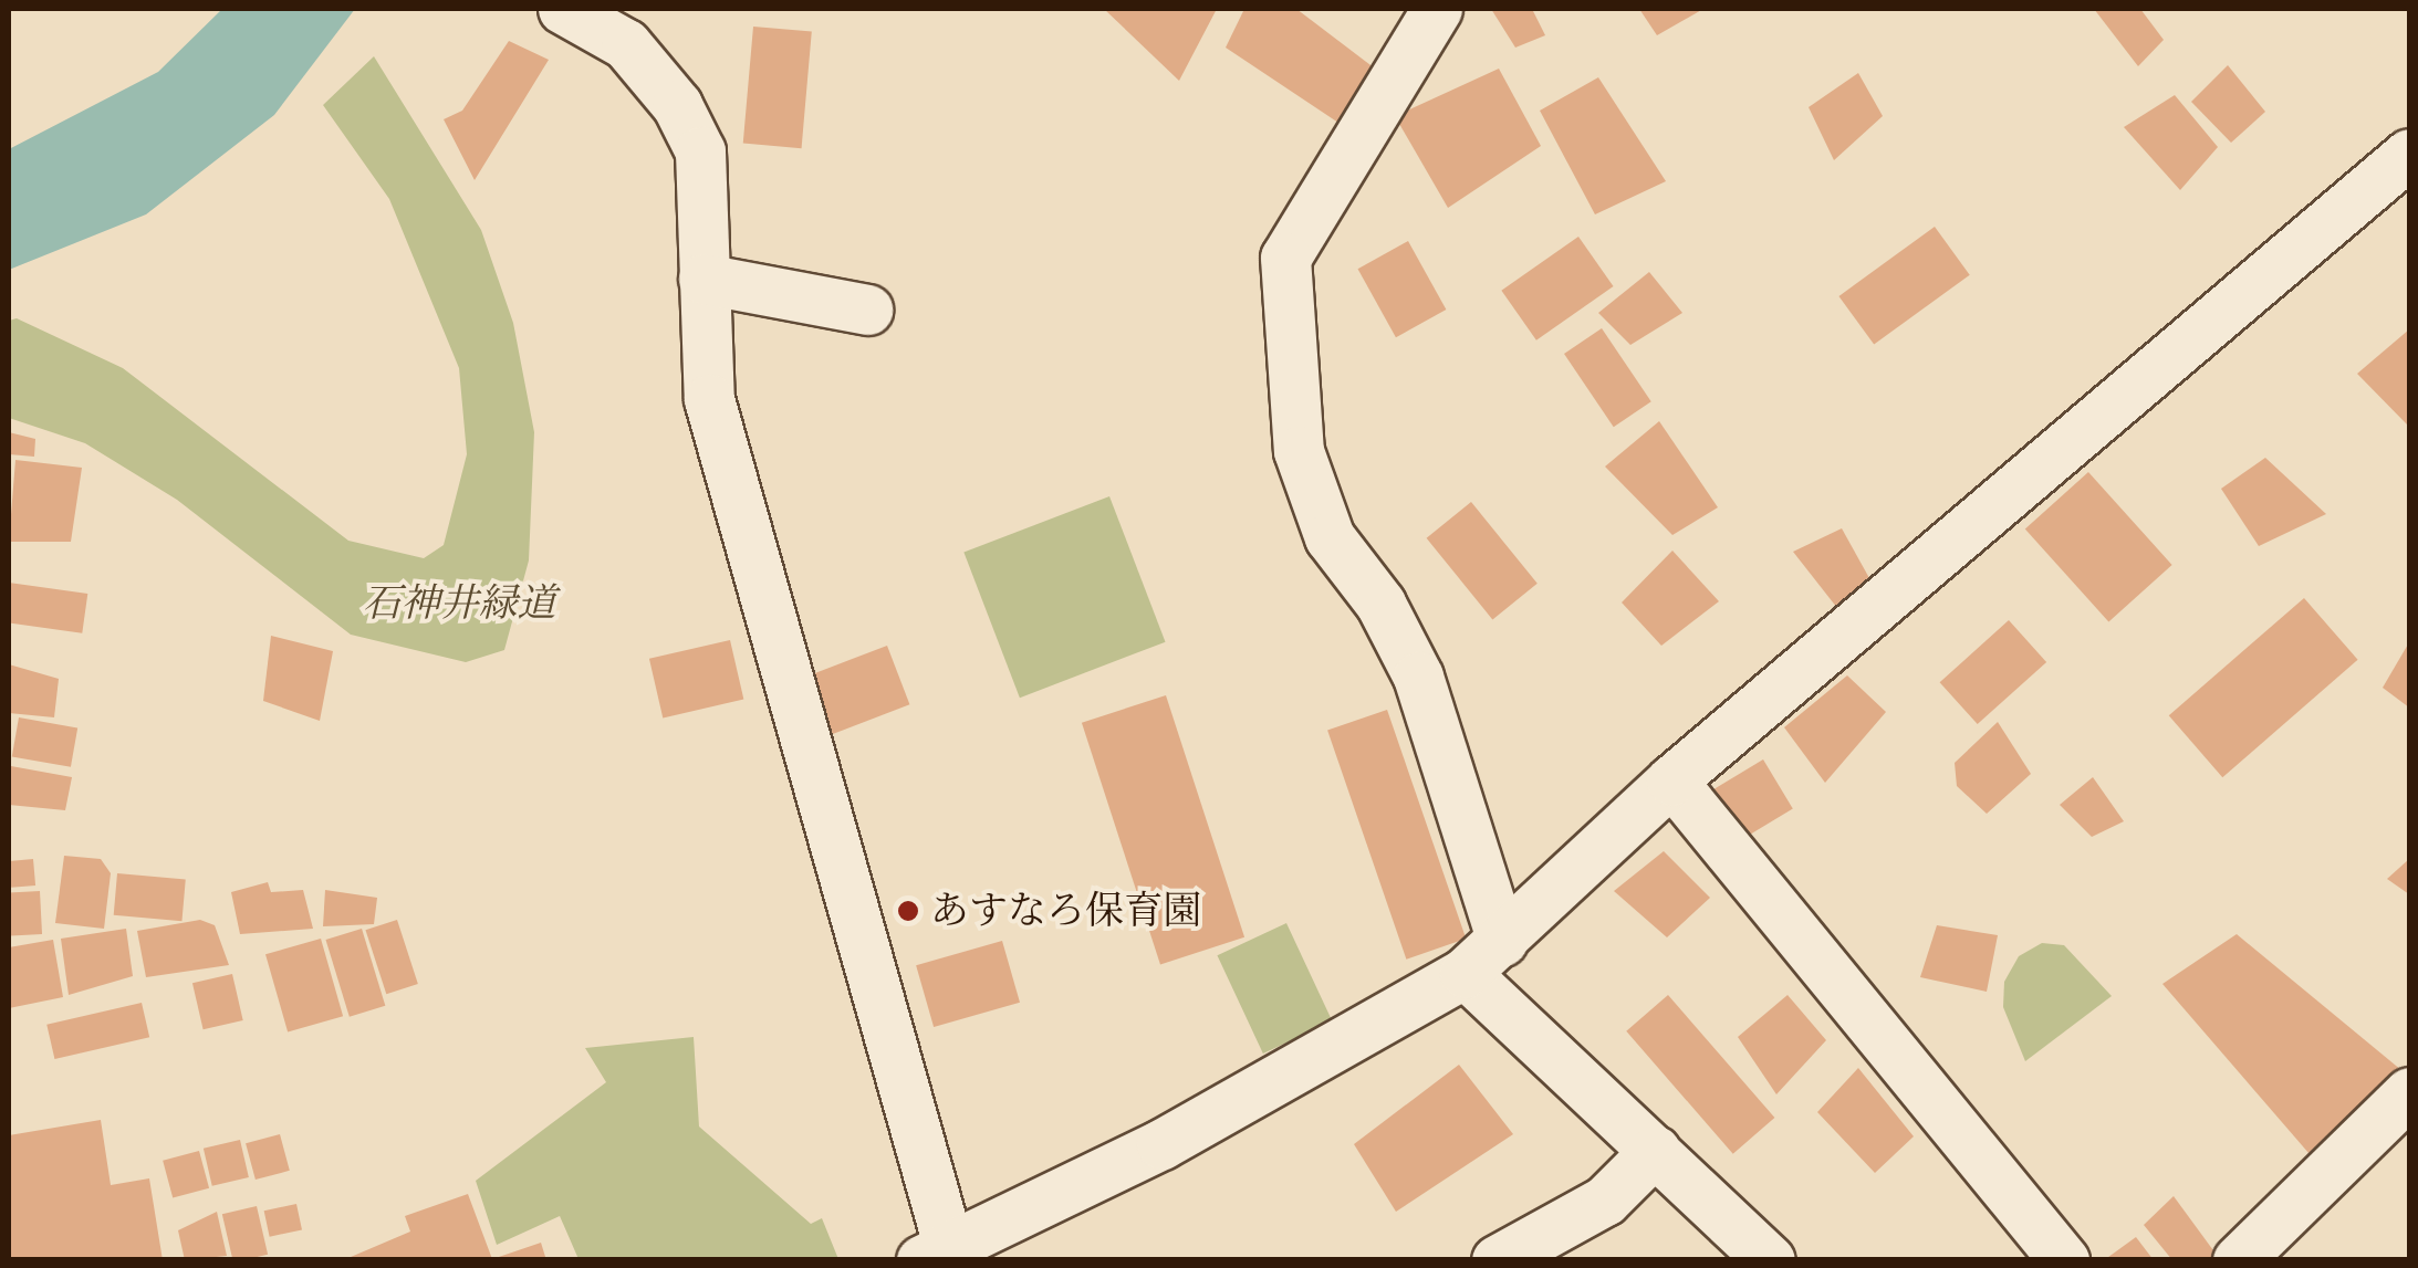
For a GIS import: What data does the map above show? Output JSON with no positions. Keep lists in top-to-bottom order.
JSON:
{
  "parks": ["石神井緑道"],
  "places": ["あすなろ保育園"]
}
